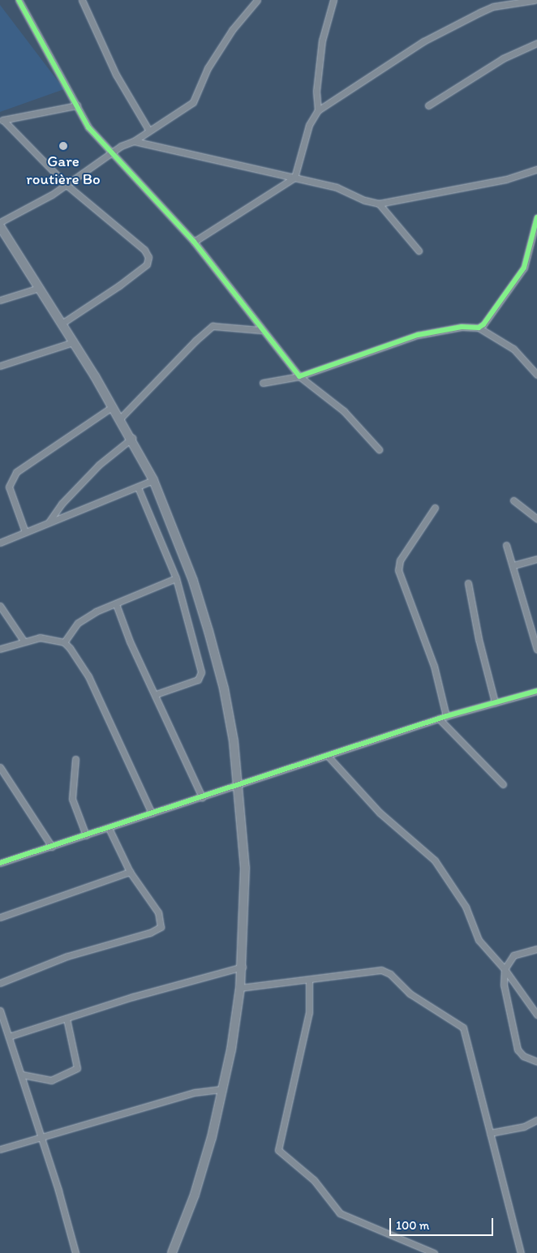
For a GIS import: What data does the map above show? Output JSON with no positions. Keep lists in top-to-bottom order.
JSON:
{
  "places": ["Gare routière Bo"],
  "scale_bar": "100 m"
}
